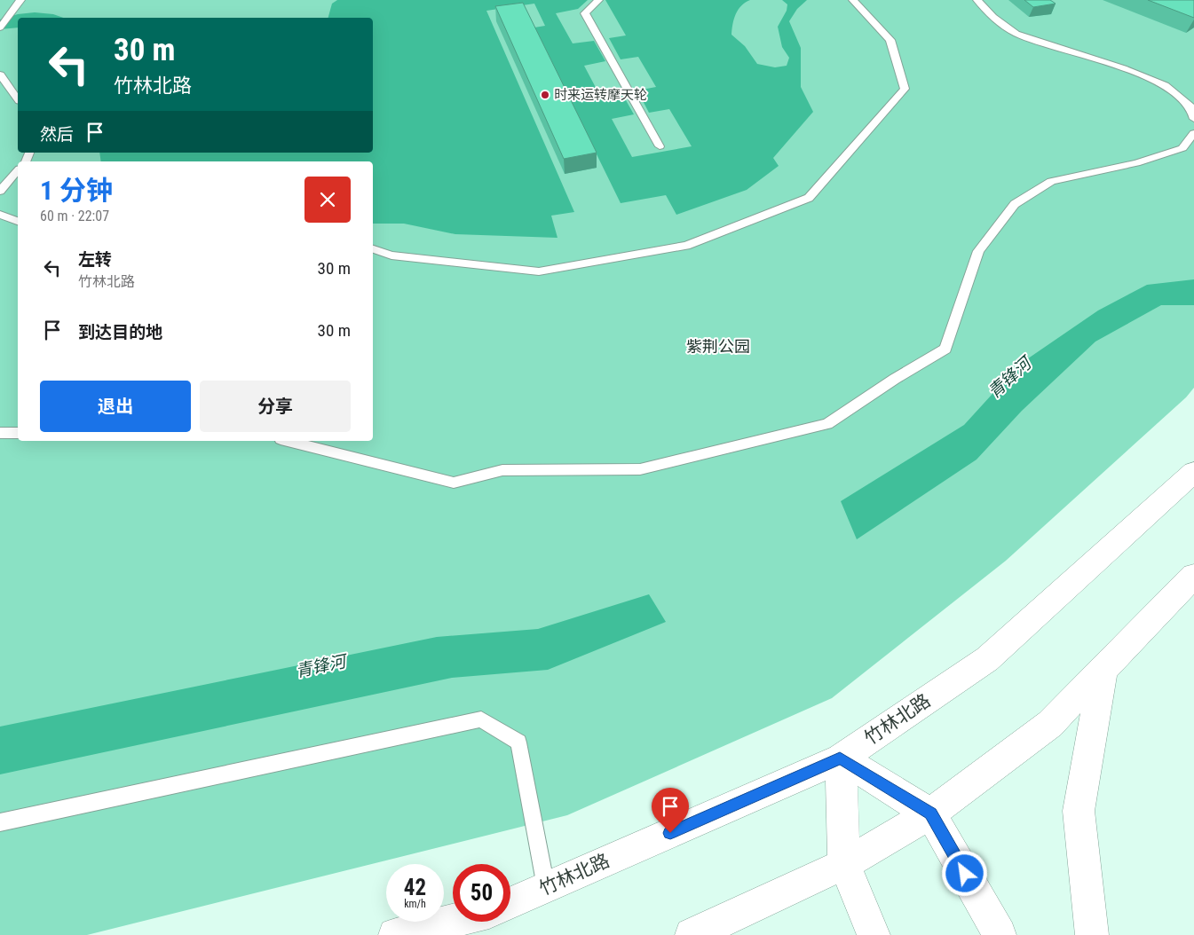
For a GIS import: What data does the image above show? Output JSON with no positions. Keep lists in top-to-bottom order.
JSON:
{
  "streets": {
    "main road": ["竹林北路"]
  },
  "water": ["青锋河"],
  "parks": ["紫荆公园"],
  "places": ["时来运转摩天轮"],
  "page": {
    "turn": ["30 m", "竹林北路"],
    "then": "然后",
    "heading": ["1 分钟", "60 m · 22:07"],
    "list": [
      {
        "name": "左转",
        "note": "竹林北路",
        "value": "30 m"
      },
      {
        "name": "到达目的地",
        "value": "30 m"
      }
    ],
    "buttons": ["退出", "分享"],
    "speed": "42 km/h",
    "limit": "50"
  }
}
